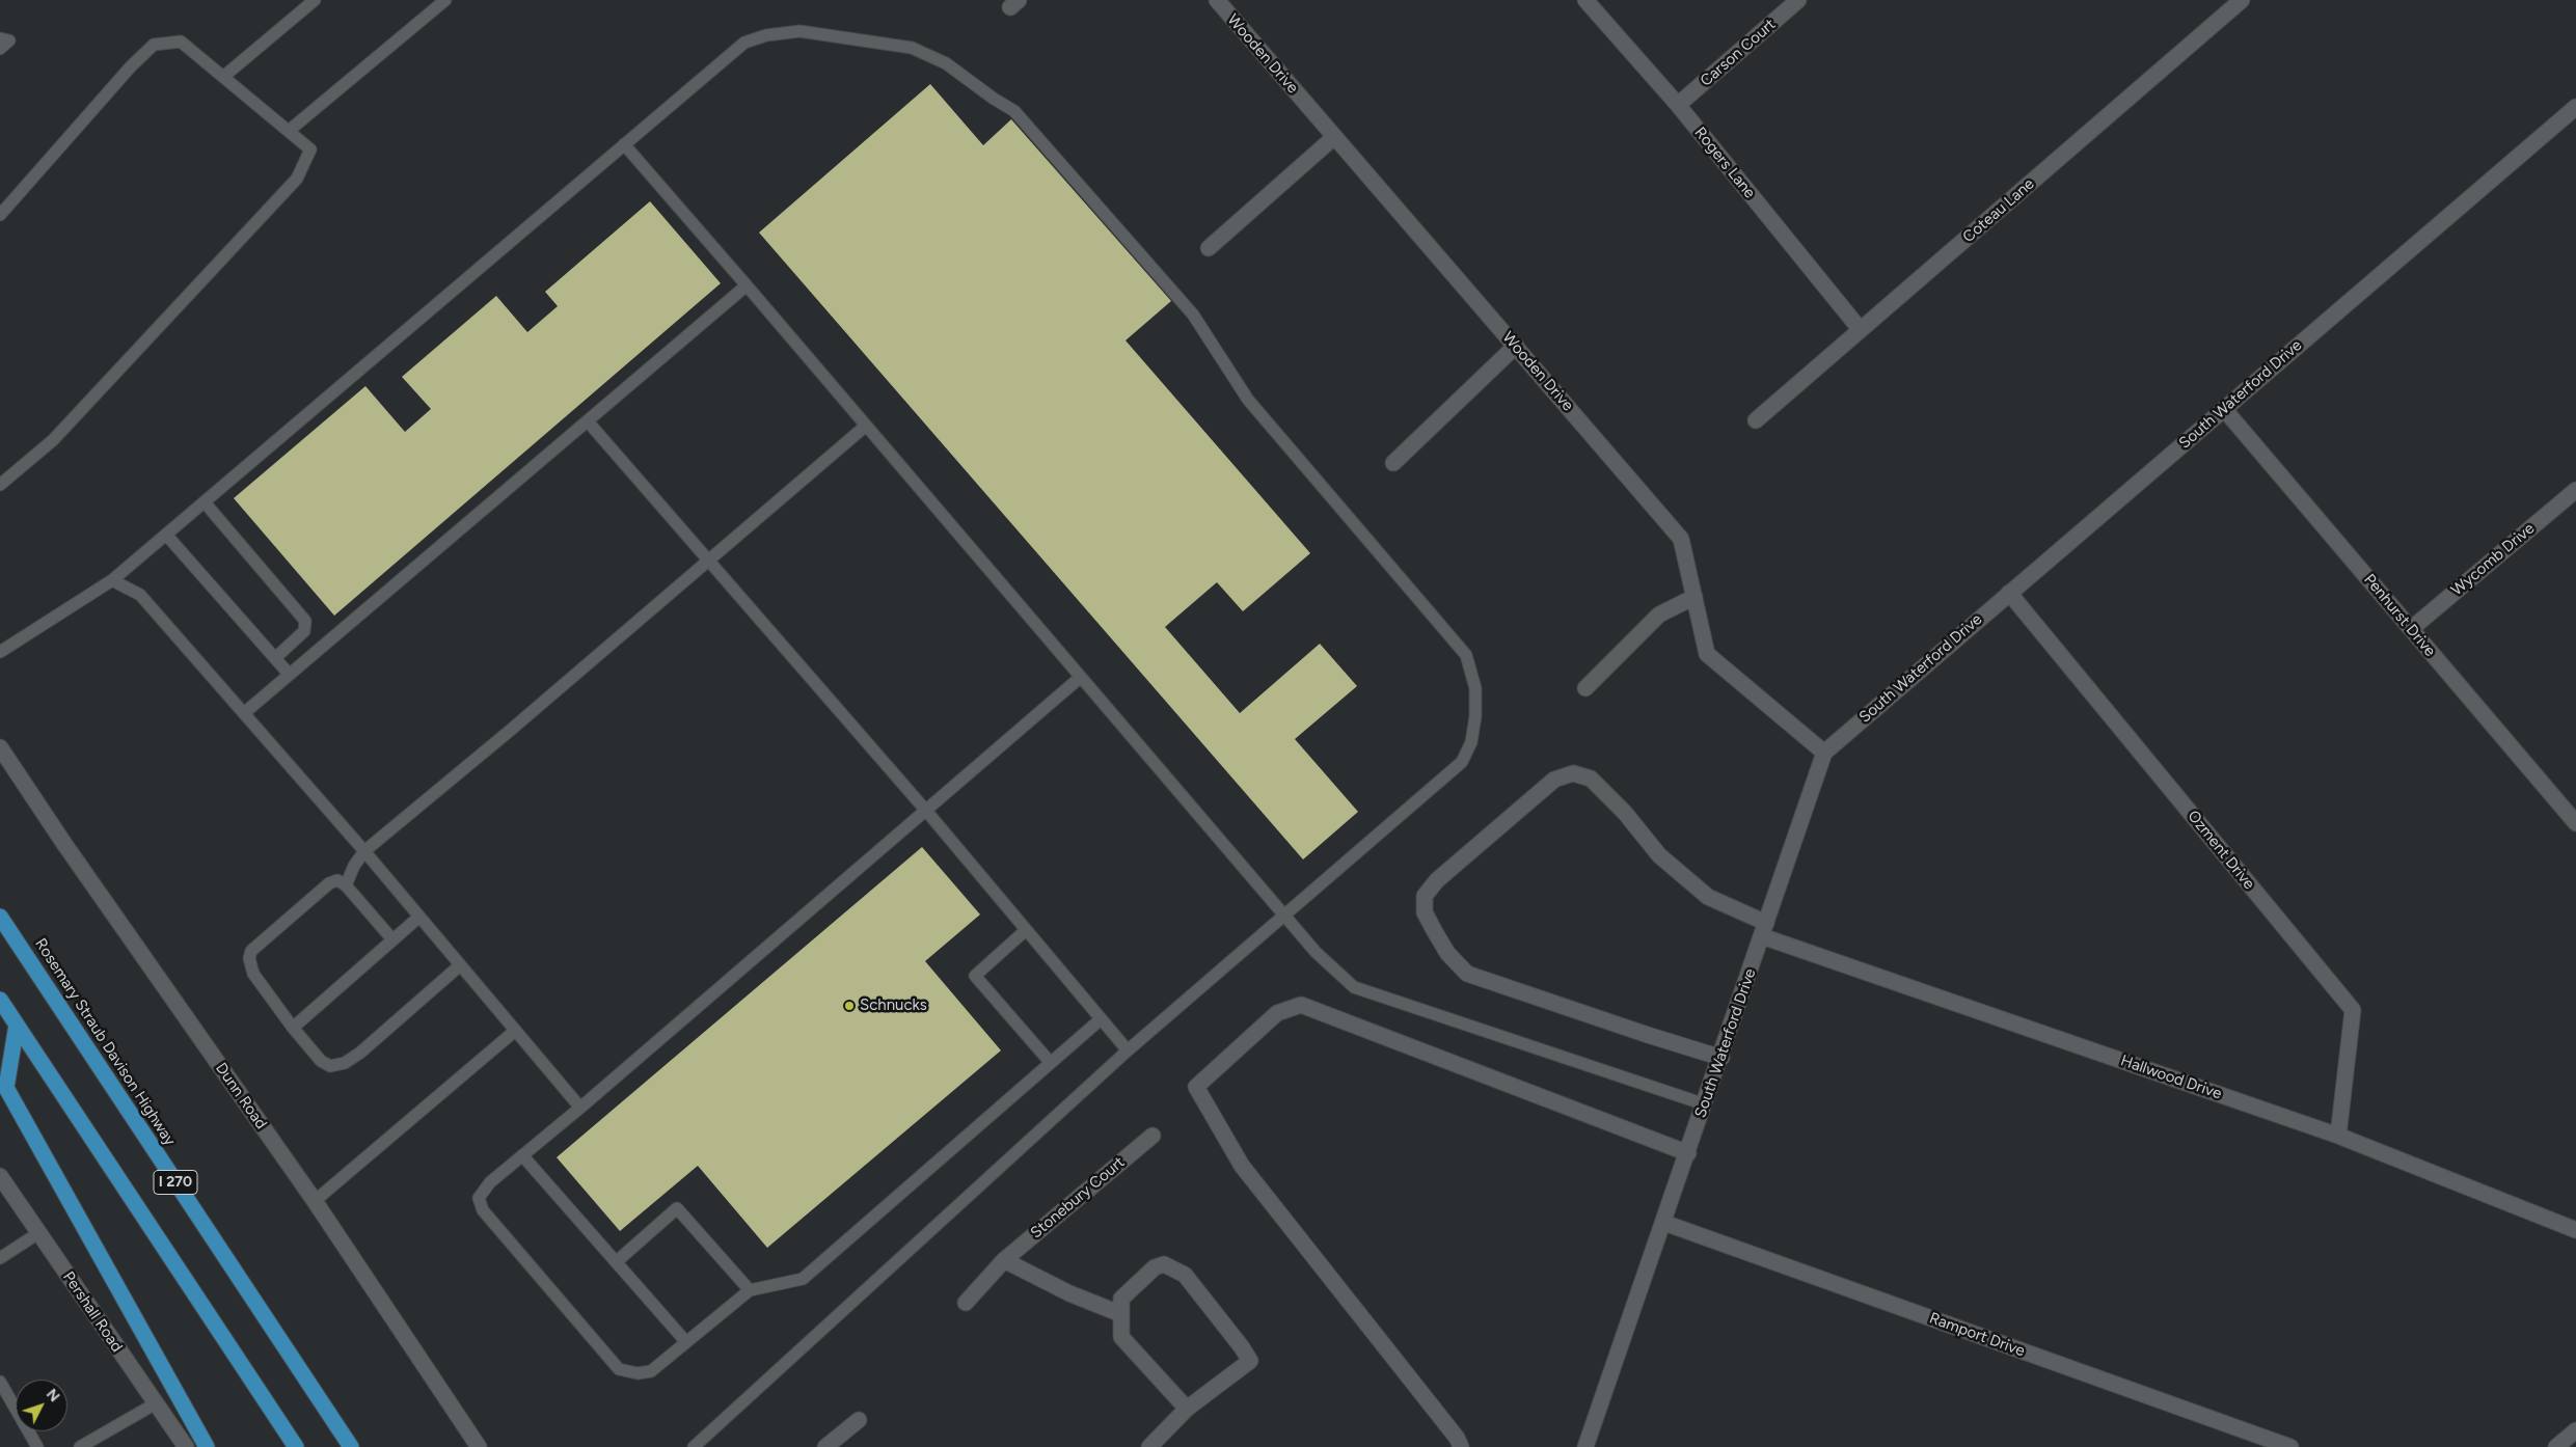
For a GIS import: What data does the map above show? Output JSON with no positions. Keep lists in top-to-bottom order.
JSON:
{
  "streets": {
    "highway": ["Rosemary Straub Davison Highway", "I 270"],
    "street": [
      "Carson Court",
      "Wooden Drive",
      "Rogers Lane",
      "Coteau Lane",
      "South Waterford Drive",
      "Wycomb Drive",
      "Penhurst Drive",
      "Ozment Drive",
      "Hallwood Drive",
      "Dunn Road",
      "Stonebury Court",
      "Pershall Road",
      "Ramport Drive"
    ]
  },
  "crossings": [
    ["Carson Court", "Rogers Lane"],
    ["Wooden Drive", "South Waterford Drive"],
    ["Rogers Lane", "Coteau Lane"],
    ["South Waterford Drive", "Penhurst Drive"],
    ["South Waterford Drive", "Ozment Drive"],
    ["South Waterford Drive", "Hallwood Drive"],
    ["South Waterford Drive", "Ramport Drive"],
    ["Wycomb Drive", "Penhurst Drive"],
    ["Ozment Drive", "Hallwood Drive"]
  ],
  "places": ["Schnucks"],
  "north": "top right"
}
